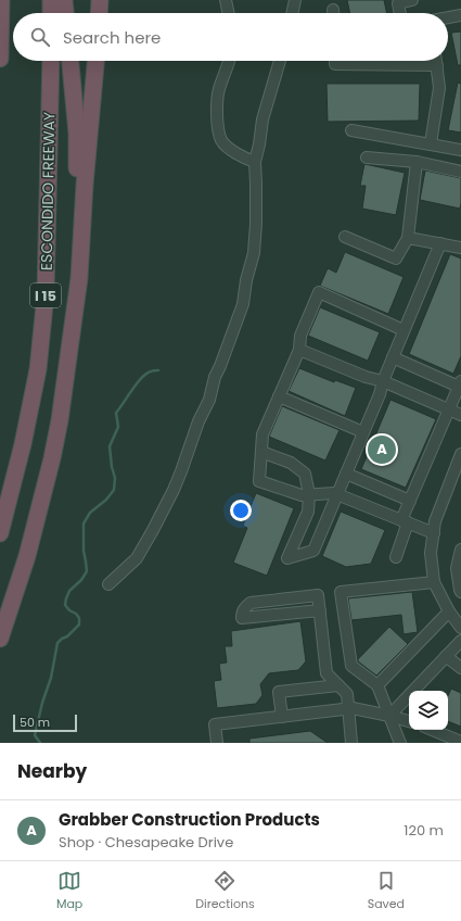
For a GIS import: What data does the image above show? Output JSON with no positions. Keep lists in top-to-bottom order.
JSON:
{
  "streets": {
    "highway": ["ESCONDIDO FREEWAY", "I 15"]
  },
  "scale_bar": "50 m",
  "page": {
    "search": "Search here",
    "pins": "A",
    "scale": "50 m",
    "heading": "Nearby",
    "list": [
      {
        "mark": "A",
        "name": "Grabber Construction Products",
        "note": "Shop · Chesapeake Drive",
        "value": "120 m"
      }
    ],
    "nav": ["Map", "Directions", "Saved"]
  }
}
